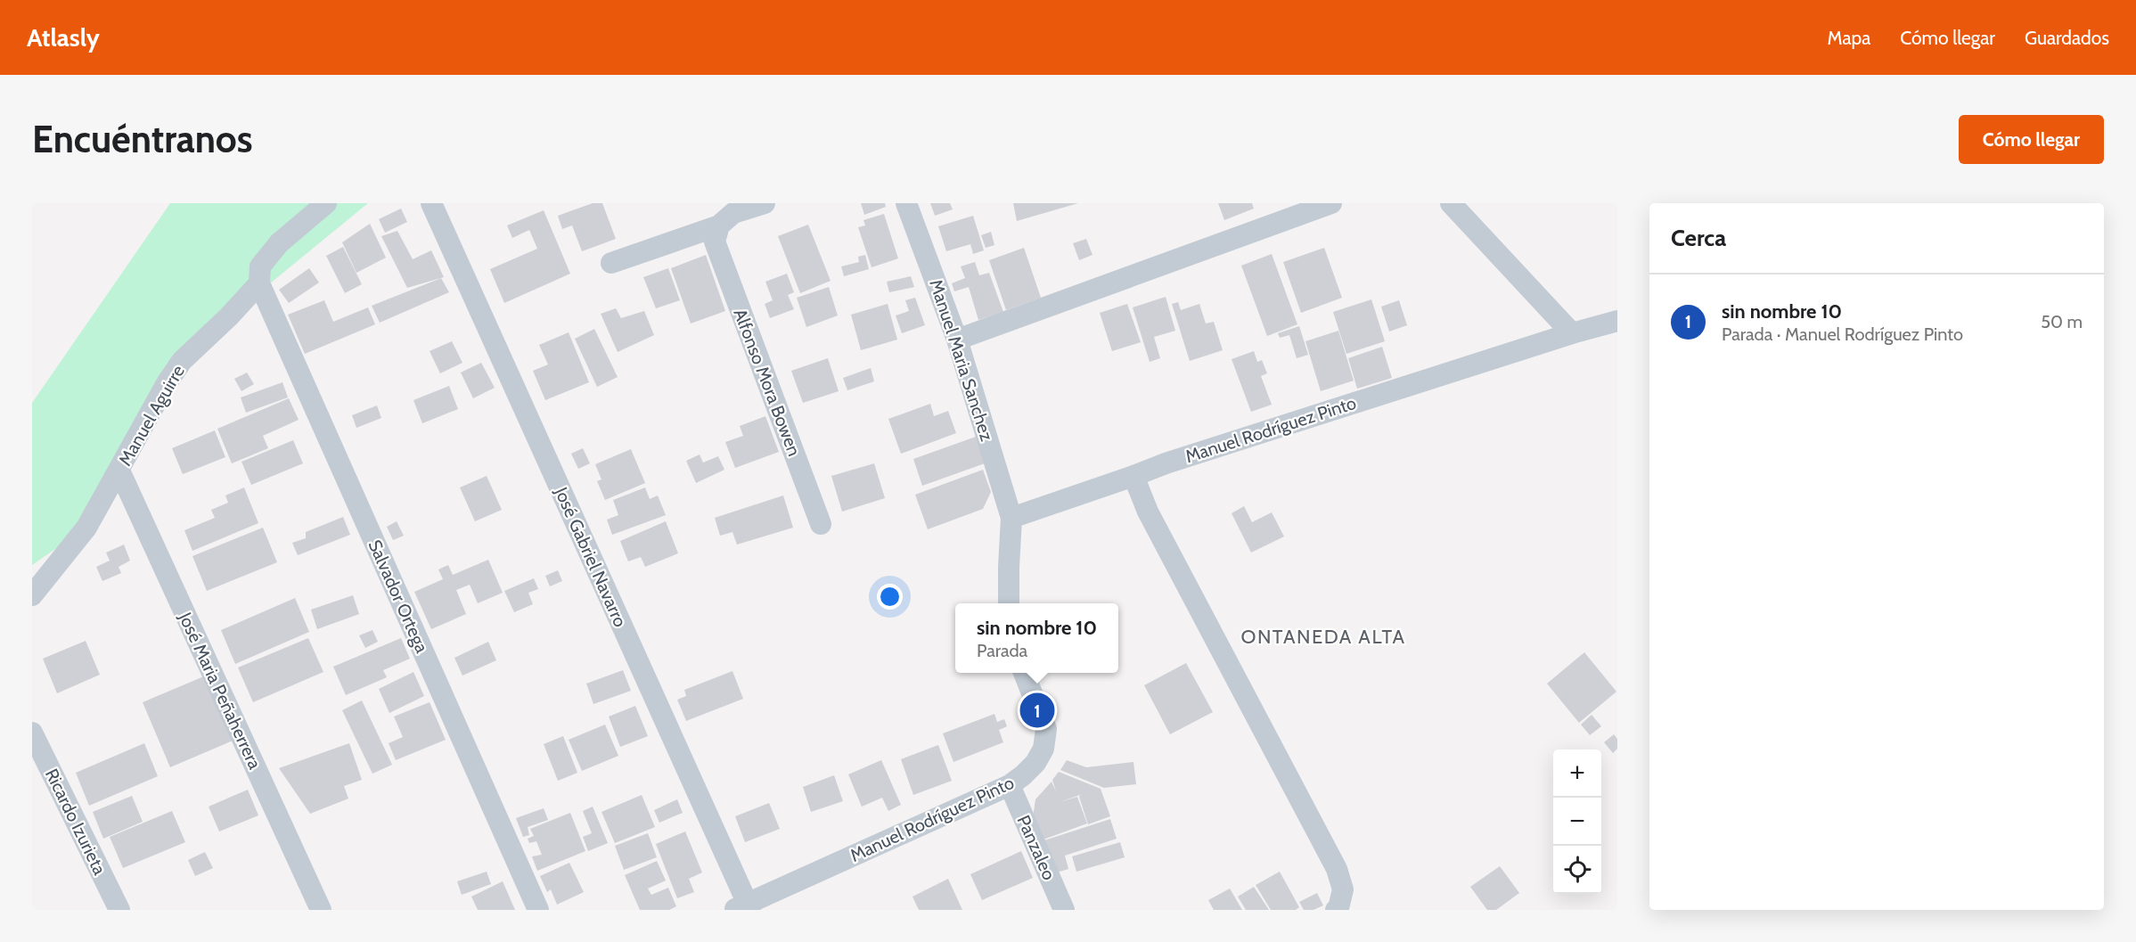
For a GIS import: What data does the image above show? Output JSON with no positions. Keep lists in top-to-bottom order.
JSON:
{
  "streets": {
    "street": [
      "Manuel Maria Sanchez",
      "Alfonso Mora Bowen",
      "Manuel Aguirre",
      "Manuel Rodríguez Pinto",
      "José Gabriel Navarro",
      "Salvador Ortega",
      "José Maria Peñaherrera",
      "Ricardo Izurieta",
      "Panzaleo"
    ]
  },
  "crossings": [
    ["Manuel Maria Sanchez", "Manuel Rodríguez Pinto"],
    ["Manuel Aguirre", "Salvador Ortega"],
    ["Manuel Aguirre", "José Maria Peñaherrera"],
    ["Manuel Rodríguez Pinto", "José Gabriel Navarro"],
    ["Manuel Rodríguez Pinto", "Panzaleo"]
  ],
  "districts": ["ONTANEDA ALTA"],
  "page": {
    "header": "Atlasly",
    "nav": ["Mapa", "Cómo llegar", "Guardados"],
    "buttons": "Cómo llegar",
    "title": "Encuéntranos",
    "heading": "Cerca",
    "list": [
      {
        "mark": "1",
        "name": "sin nombre 10",
        "note": "Parada · Manuel Rodríguez Pinto",
        "value": "50 m"
      }
    ],
    "popup": ["sin nombre 10", "Parada"],
    "pins": "1",
    "map_buttons": ["+", "−"]
  }
}
